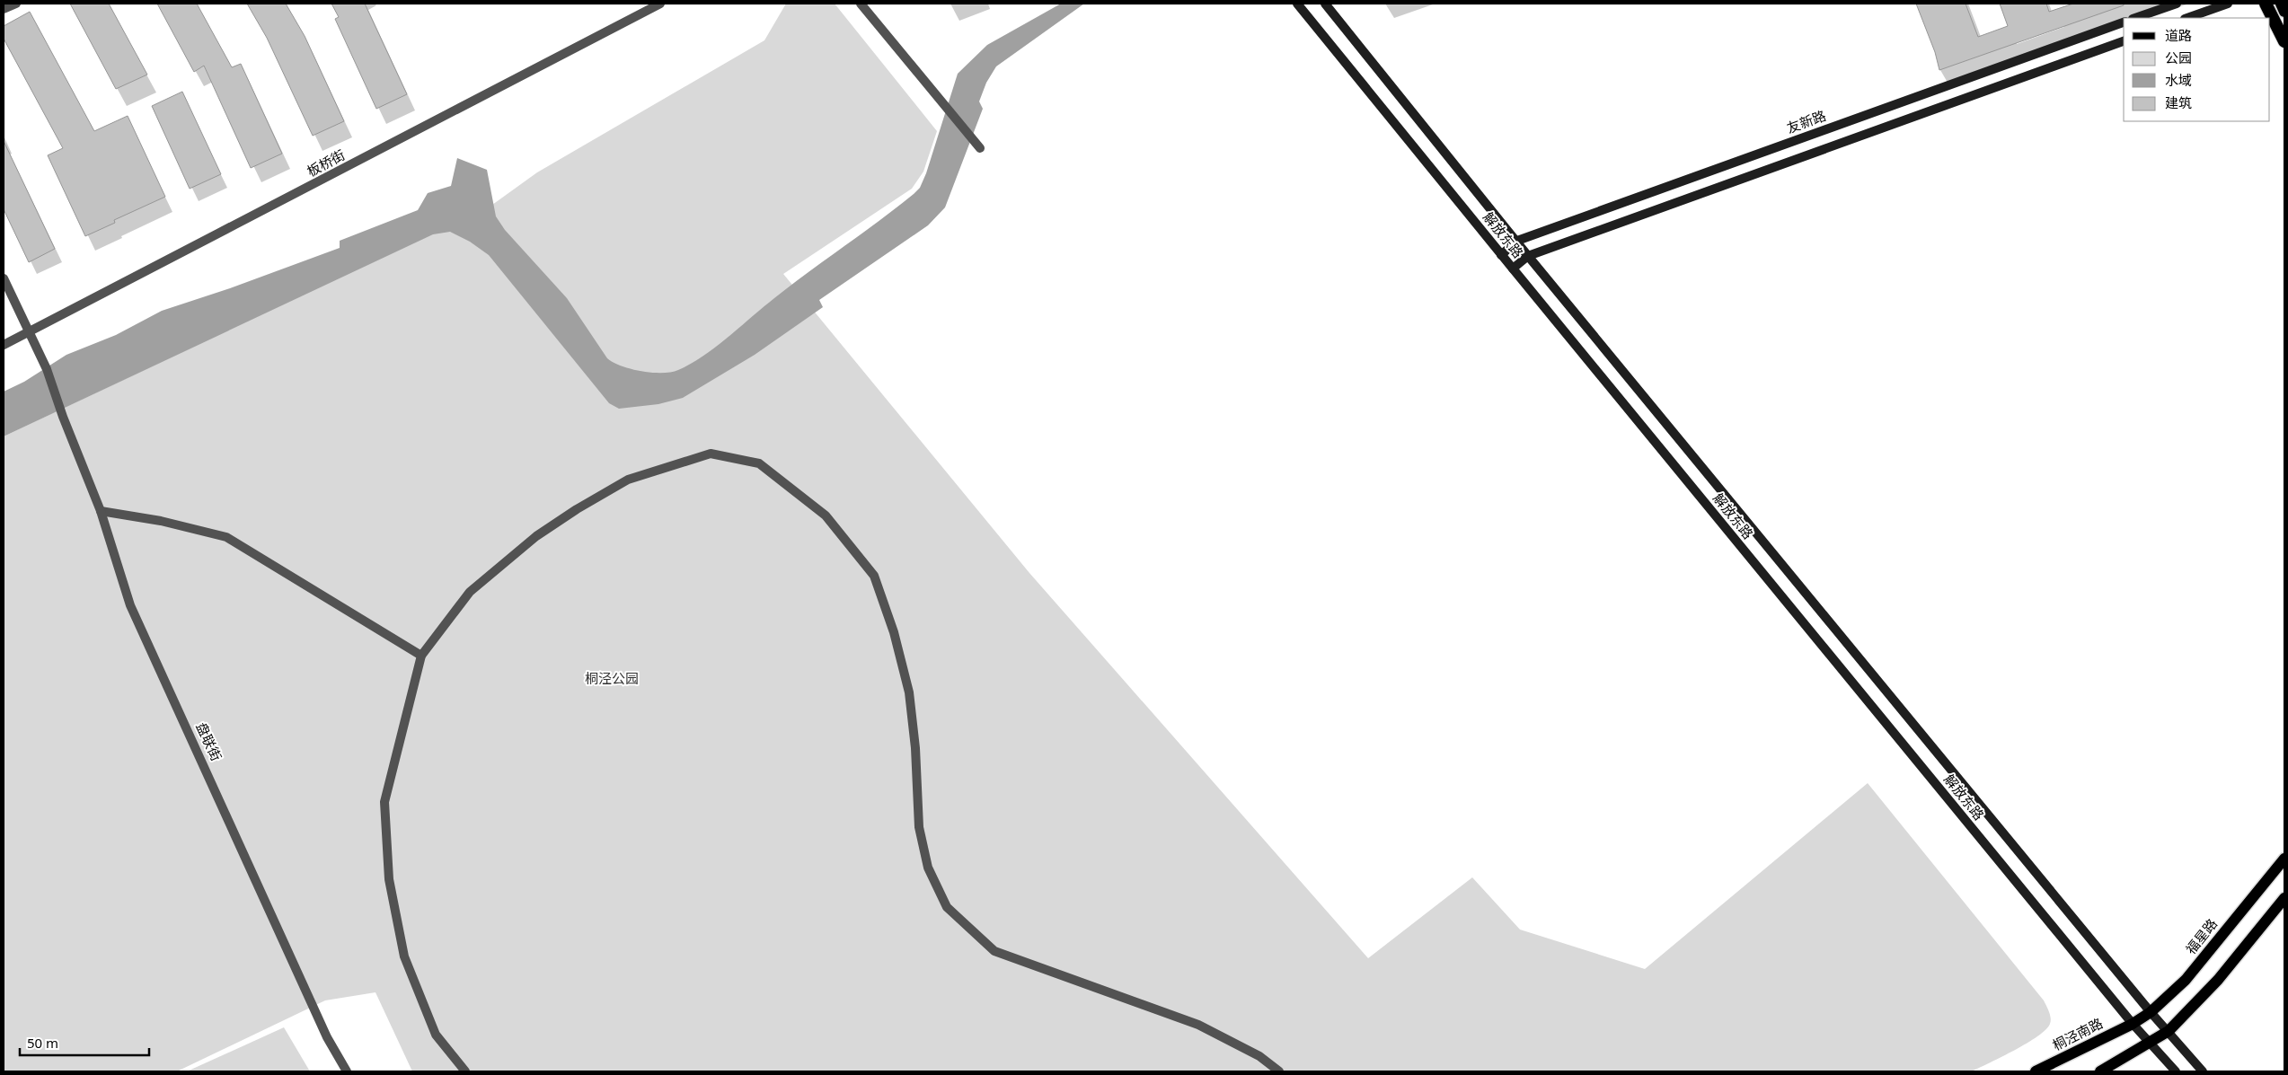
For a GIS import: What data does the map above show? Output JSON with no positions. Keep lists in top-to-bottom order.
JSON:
{
  "streets": {
    "main road": [
      "友新路",
      "解放东路",
      "福星路",
      "桐泾南路"
    ],
    "street": ["板桥街", "盘联街"]
  },
  "crossings": [
    ["友新路", "解放东路"],
    ["板桥街", "盘联街"],
    ["解放东路", "福星路"],
    ["解放东路", "桐泾南路"],
    ["福星路", "桐泾南路"]
  ],
  "parks": ["桐泾公园"],
  "legend": [
    "道路",
    "公园",
    "水域",
    "建筑"
  ],
  "scale_bar": "50 m"
}
